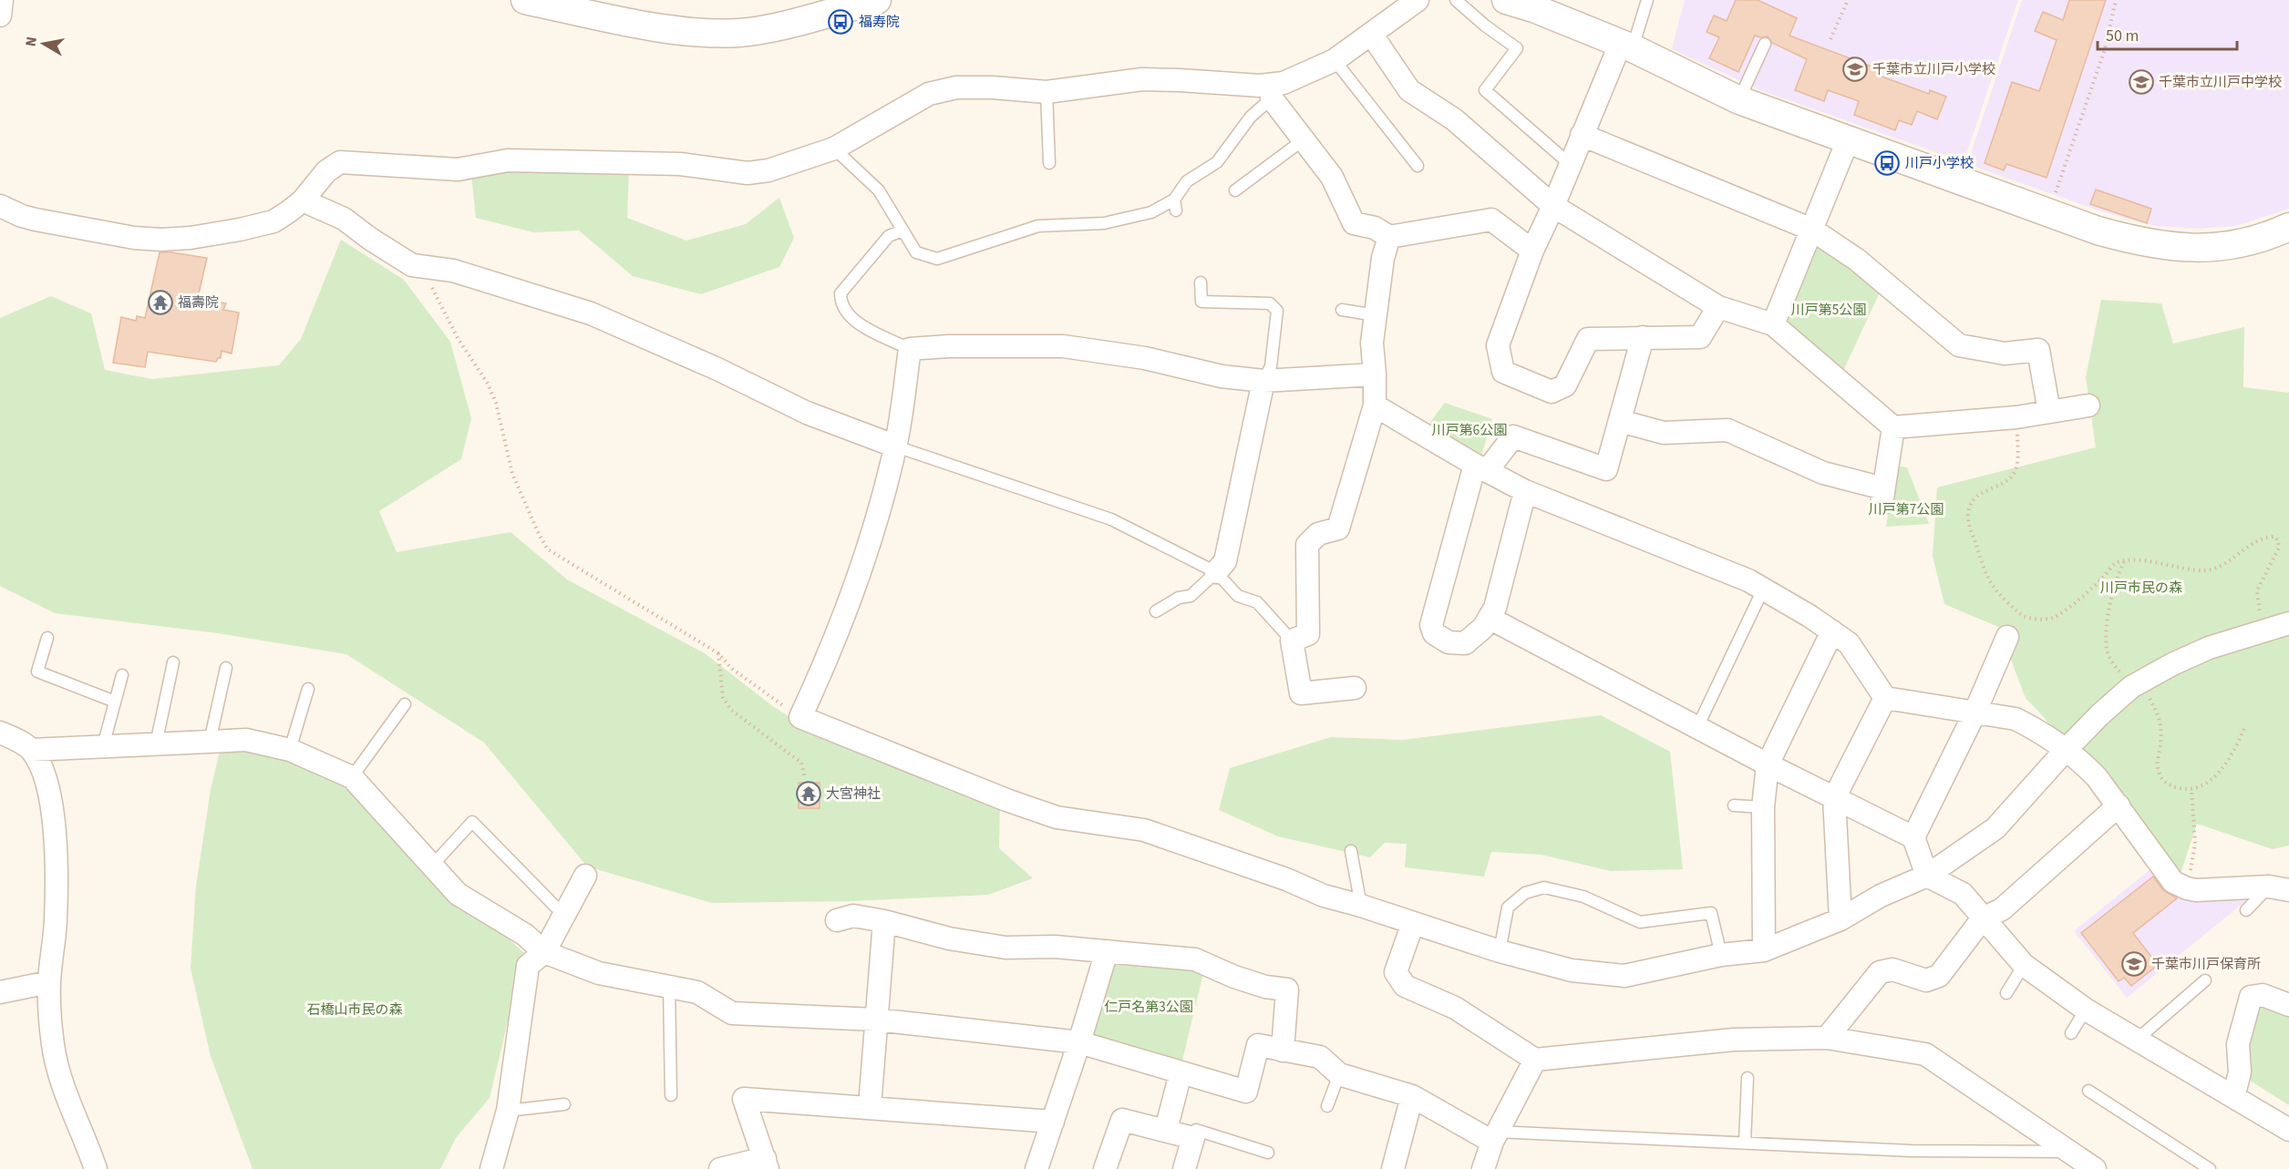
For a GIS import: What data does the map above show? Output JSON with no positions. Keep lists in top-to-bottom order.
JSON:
{
  "parks": [
    "川戸第5公園",
    "川戸第6公園",
    "川戸第7公園",
    "川戸市民の森",
    "仁戸名第3公園",
    "石橋山市民の森"
  ],
  "places": {
    "bus stop": ["福寿院", "川戸小学校"],
    "school or university": ["千葉市立川戸小学校", "千葉市立川戸中学校", "千葉市川戸保育所"],
    "temple": ["福壽院", "大宮神社"]
  },
  "scale_bar": "50 m",
  "north": "left"
}
